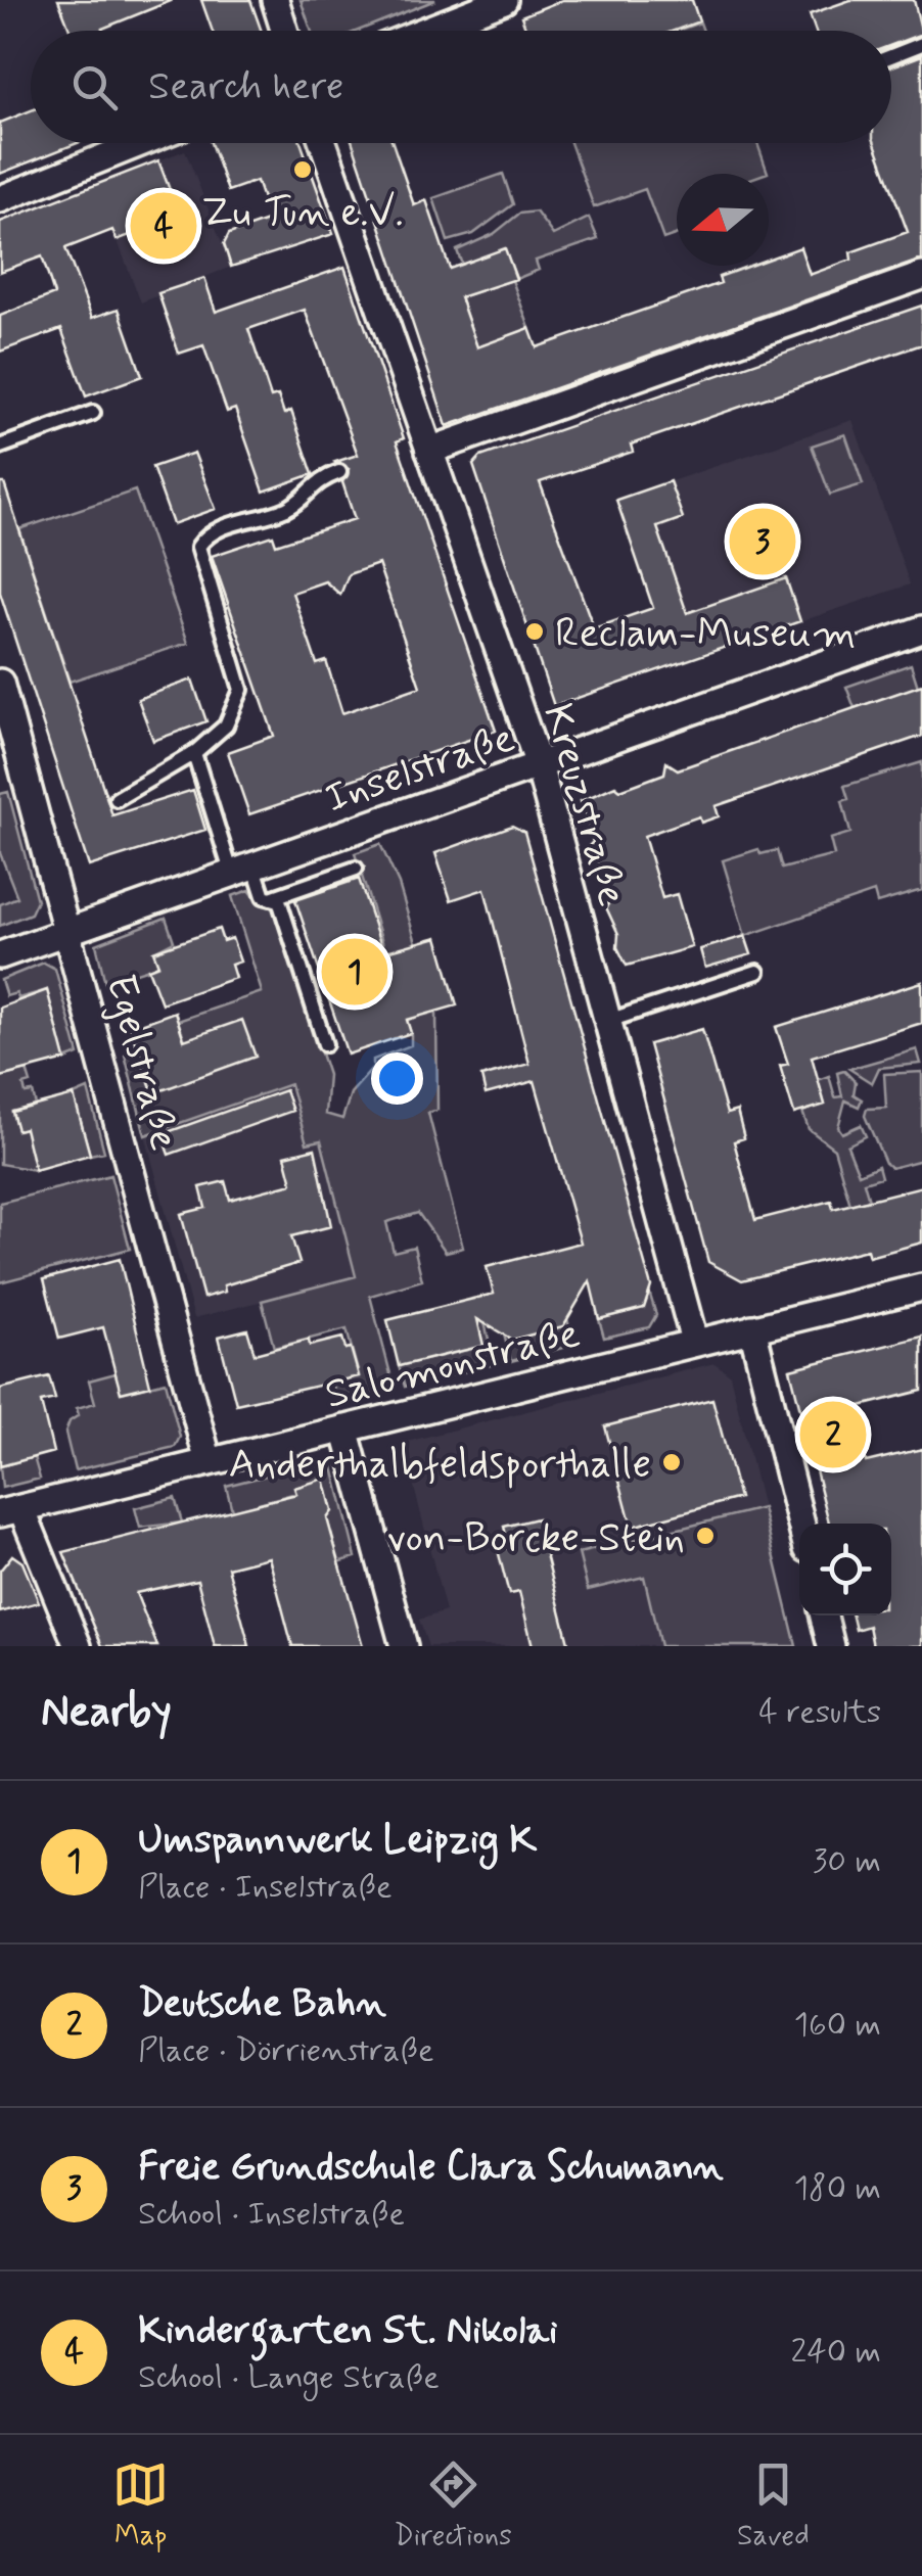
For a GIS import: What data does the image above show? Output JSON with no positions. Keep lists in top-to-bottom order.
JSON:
{
  "streets": {
    "street": [
      "Inselstraße",
      "Kreuzstraße",
      "Egelstraße",
      "Salomonstraße"
    ]
  },
  "crossings": [
    ["Inselstraße", "Kreuzstraße"],
    ["Inselstraße", "Egelstraße"],
    ["Kreuzstraße", "Salomonstraße"],
    ["Egelstraße", "Salomonstraße"]
  ],
  "places": [
    "Zu Tun e.V.",
    "Reclam-Museum",
    "Anderthalbfeldsporthalle",
    "von-Borcke-Stein"
  ],
  "north": "left",
  "page": {
    "search": "Search here",
    "pins": [
      "4",
      "3",
      "1",
      "2"
    ],
    "heading": ["Nearby", "4 results"],
    "list": [
      {
        "mark": "1",
        "name": "Umspannwerk Leipzig K",
        "note": "Place · Inselstraße",
        "value": "30 m"
      },
      {
        "mark": "2",
        "name": "Deutsche Bahn",
        "note": "Place · Dörrienstraße",
        "value": "160 m"
      },
      {
        "mark": "3",
        "name": "Freie Grundschule Clara Schumann",
        "note": "School · Inselstraße",
        "value": "180 m"
      },
      {
        "mark": "4",
        "name": "Kindergarten St. Nikolai",
        "note": "School · Lange Straße",
        "value": "240 m"
      }
    ],
    "nav": ["Map", "Directions", "Saved"]
  }
}
